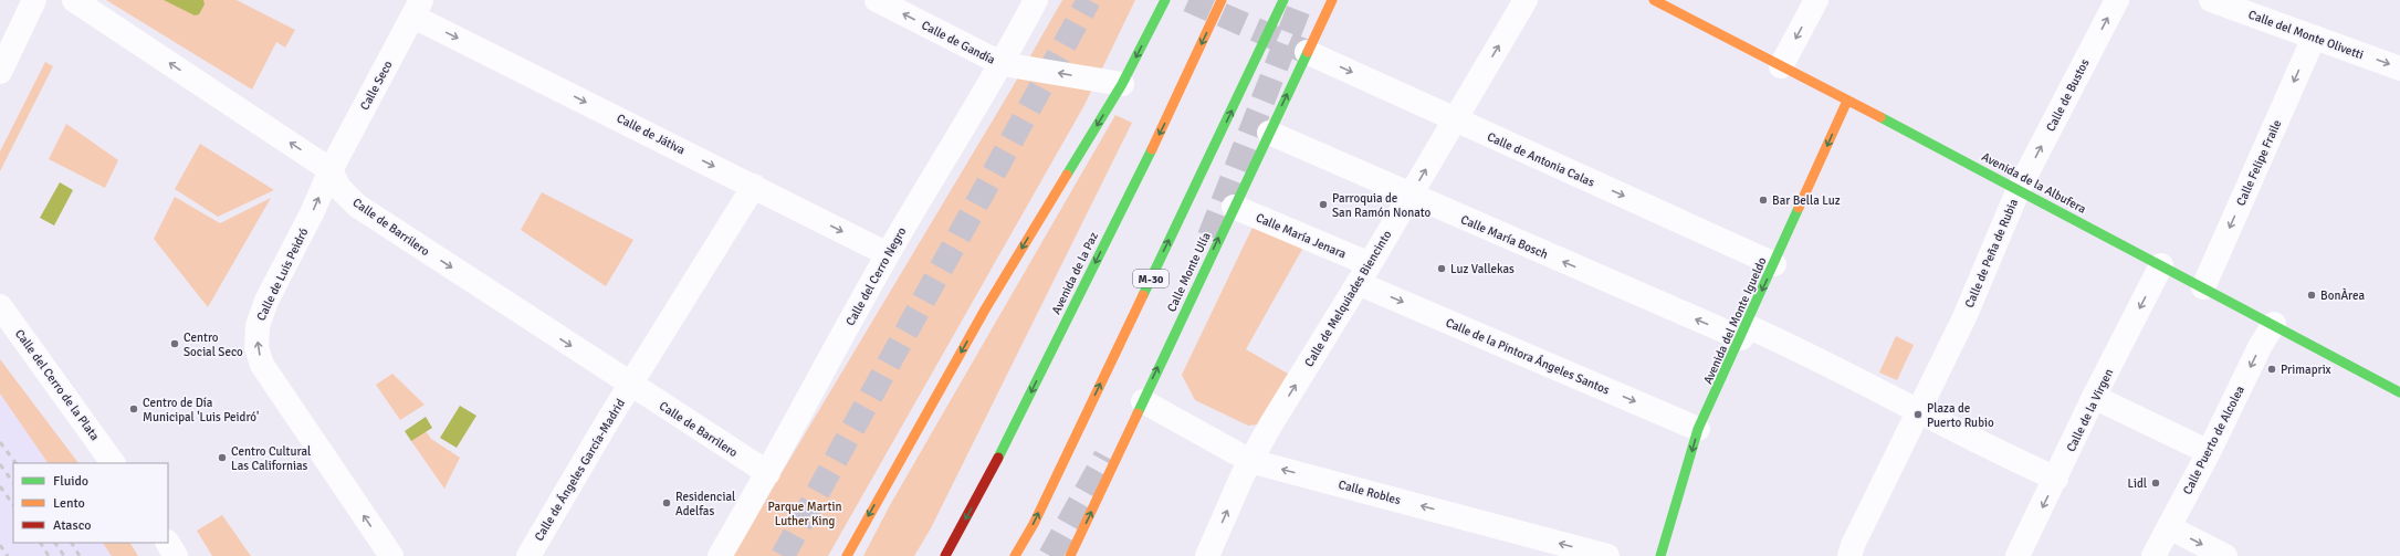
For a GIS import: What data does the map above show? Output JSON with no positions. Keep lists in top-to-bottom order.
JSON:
{
  "streets": {
    "main road": [
      "Avenida de la Albufera",
      "Calle Monte Ulía",
      "Avenida de la Paz",
      "M-30",
      "Avenida del Monte Igueldo"
    ],
    "street": [
      "Calle del Monte Olivetti",
      "Calle de Gandía",
      "Calle Seco",
      "Calle de Bustos",
      "Calle de Játiva",
      "Calle de Antonia Calas",
      "Calle Felipe Fraile",
      "Calle de Barrilero",
      "Calle María Jenara",
      "Calle María Bosch",
      "Calle de Peña de Rubia",
      "Calle de Luis Peidró",
      "Calle del Cerro Negro",
      "Calle de Melquiades Biencinto",
      "Calle de la Pintora Ángeles Santos",
      "Calle del Cerro de la Plata",
      "Calle de la Virgen",
      "Calle Puerto de Alcolea",
      "Calle de Ángeles García-Madrid",
      "Calle Robles"
    ]
  },
  "crossings": [
    ["Calle del Monte Olivetti", "Calle Felipe Fraile"],
    ["Calle de Gandía", "Calle del Cerro Negro"],
    ["Calle Seco", "Calle de Játiva"],
    ["Calle Seco", "Calle de Barrilero"],
    ["Calle Seco", "Calle de Luis Peidró"],
    ["Calle de Bustos", "Avenida de la Albufera"],
    ["Calle de Bustos", "Calle de Peña de Rubia"],
    ["Calle de Játiva", "Calle del Cerro Negro"],
    ["Calle de Antonia Calas", "Calle Monte Ulía"],
    ["Calle de Antonia Calas", "Calle de Melquiades Biencinto"],
    ["Calle de Antonia Calas", "Avenida del Monte Igueldo"],
    ["Calle Felipe Fraile", "Avenida de la Albufera"],
    ["Avenida de la Albufera", "Calle de Peña de Rubia"],
    ["Avenida de la Albufera", "Avenida del Monte Igueldo"],
    ["Avenida de la Albufera", "Calle de la Virgen"],
    ["Avenida de la Albufera", "Calle Puerto de Alcolea"],
    ["Calle de Barrilero", "Calle de Luis Peidró"],
    ["Calle de Barrilero", "Calle del Cerro Negro"],
    ["Calle de Barrilero", "Calle de Ángeles García-Madrid"],
    ["Calle María Jenara", "Calle Monte Ulía"],
    ["Calle María Jenara", "Calle de Melquiades Biencinto"],
    ["Calle María Jenara", "Calle de la Pintora Ángeles Santos"],
    ["Calle María Bosch", "Calle de Peña de Rubia"],
    ["Calle María Bosch", "Calle Monte Ulía"],
    ["Calle María Bosch", "Calle de Melquiades Biencinto"],
    ["Calle María Bosch", "Avenida del Monte Igueldo"],
    ["Calle Monte Ulía", "Calle Robles"],
    ["Calle de Melquiades Biencinto", "Calle de la Pintora Ángeles Santos"],
    ["Calle de Melquiades Biencinto", "Calle Robles"],
    ["Avenida del Monte Igueldo", "Calle de la Pintora Ángeles Santos"]
  ],
  "one_way": [
    "Calle del Monte Olivetti",
    "Calle de Gandía",
    "Calle de Bustos",
    "Calle de Játiva",
    "Calle de Antonia Calas",
    "Calle Felipe Fraile",
    "Calle María Bosch",
    "Calle de Luis Peidró",
    "Calle de Melquiades Biencinto",
    "Avenida del Monte Igueldo",
    "Calle de la Pintora Ángeles Santos",
    "Calle Puerto de Alcolea",
    "Calle Robles"
  ],
  "parks": ["Parque Martin Luther King"],
  "places": [
    "Bar Bella Luz",
    "Parroquia de San Ramón Nonato",
    "Luz Vallekas",
    "BonÀrea",
    "Centro Social Seco",
    "Primaprix",
    "Centro de Día Municipal 'Luis Peidró'",
    "Plaza de Puerto Rubio",
    "Centro Cultural Las Californias",
    "Lidl",
    "Residencial Adelfas"
  ],
  "legend": ["Fluido", "Lento", "Atasco"]
}
